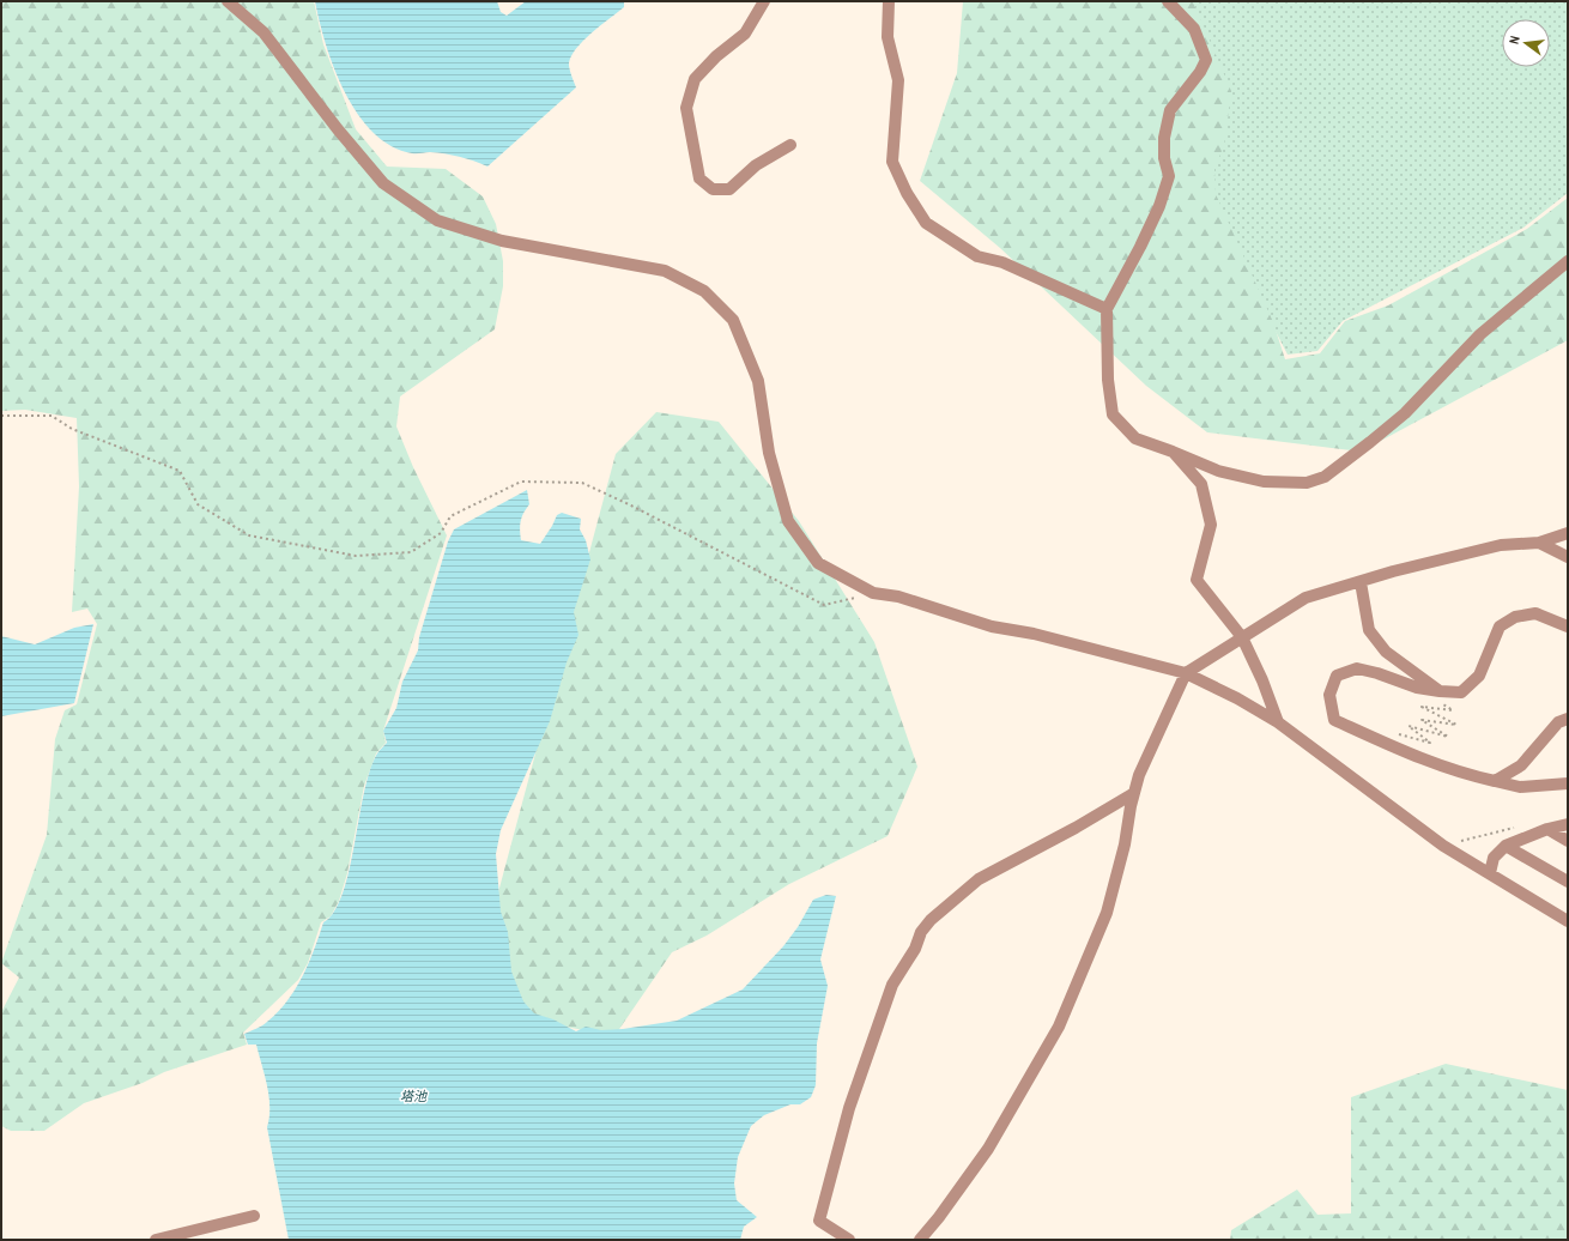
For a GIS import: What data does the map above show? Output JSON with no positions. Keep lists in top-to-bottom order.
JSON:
{
  "water": ["塔池"],
  "north": "left"
}
